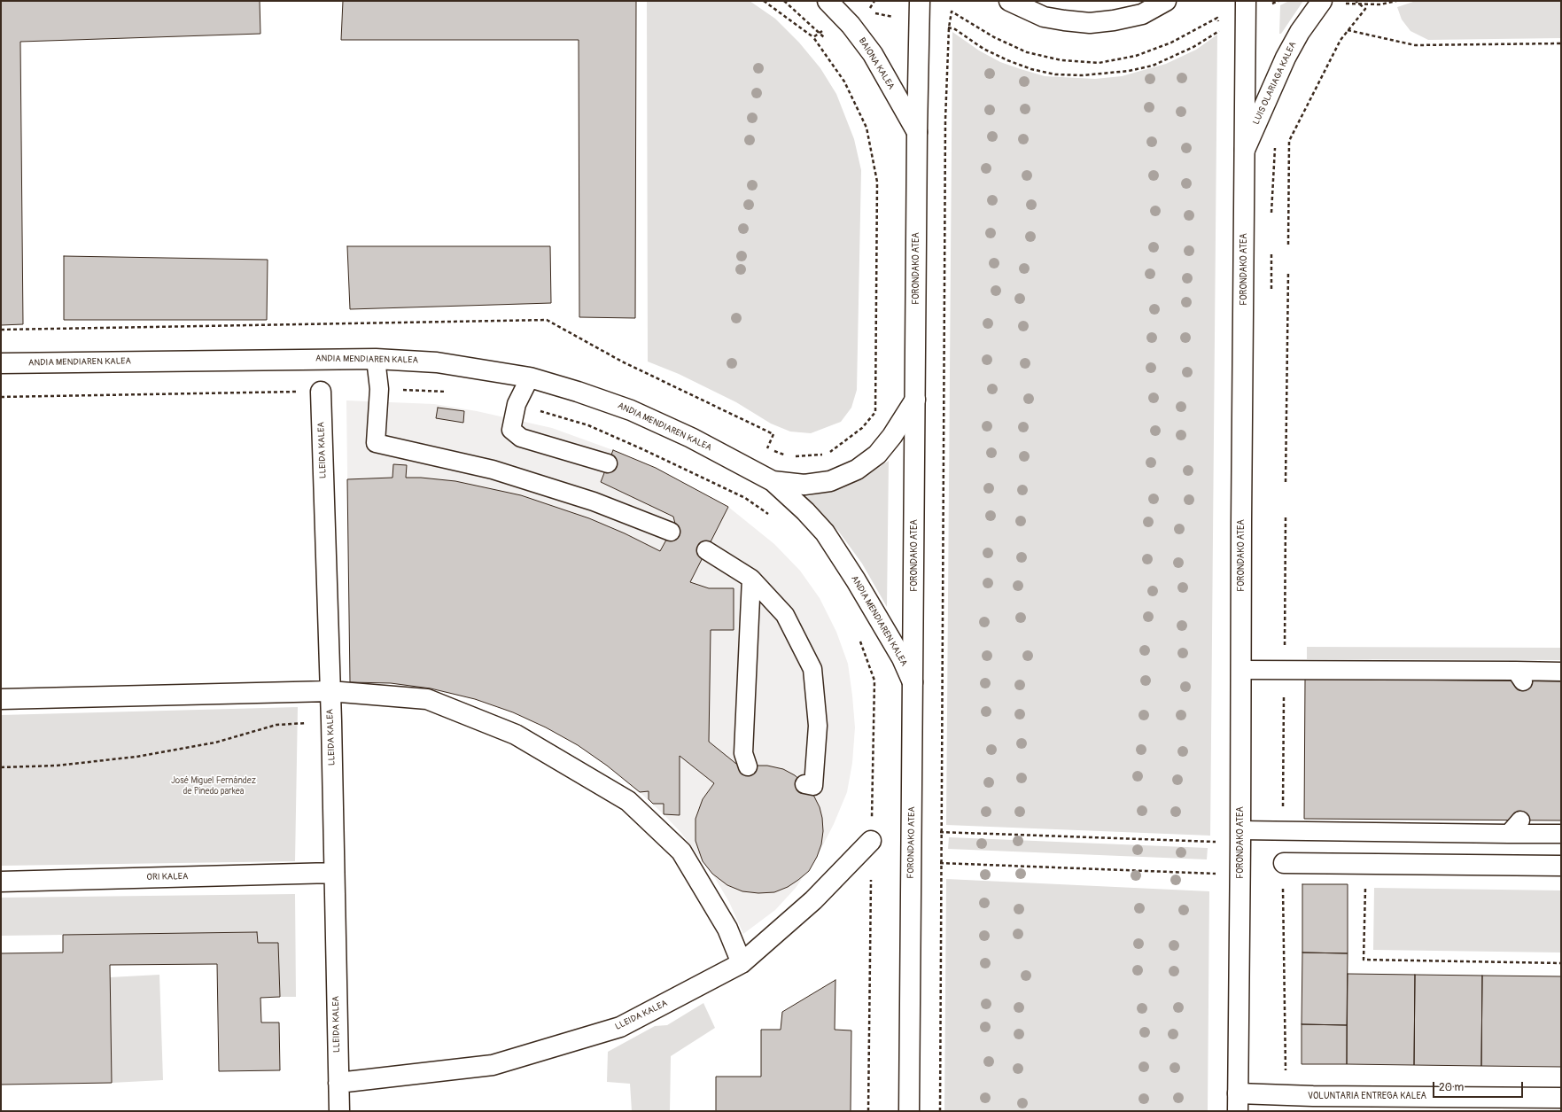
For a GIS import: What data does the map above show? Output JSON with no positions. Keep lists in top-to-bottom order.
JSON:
{
  "streets": {
    "street": [
      "BAIONA KALEA",
      "LUIS OLARIAGA KALEA",
      "FORONDAKO ATEA",
      "ANDIA MENDIAREN KALEA",
      "LLEIDA KALEA",
      "ORI KALEA",
      "VOLUNTARIA ENTREGA KALEA"
    ]
  },
  "crossings": [
    ["BAIONA KALEA", "FORONDAKO ATEA"],
    ["LUIS OLARIAGA KALEA", "FORONDAKO ATEA"],
    ["FORONDAKO ATEA", "ANDIA MENDIAREN KALEA"],
    ["FORONDAKO ATEA", "VOLUNTARIA ENTREGA KALEA"],
    ["LLEIDA KALEA", "ORI KALEA"]
  ],
  "parks": ["José Miguel Fernández de Pinedo parkea"],
  "scale_bar": "20 m"
}
